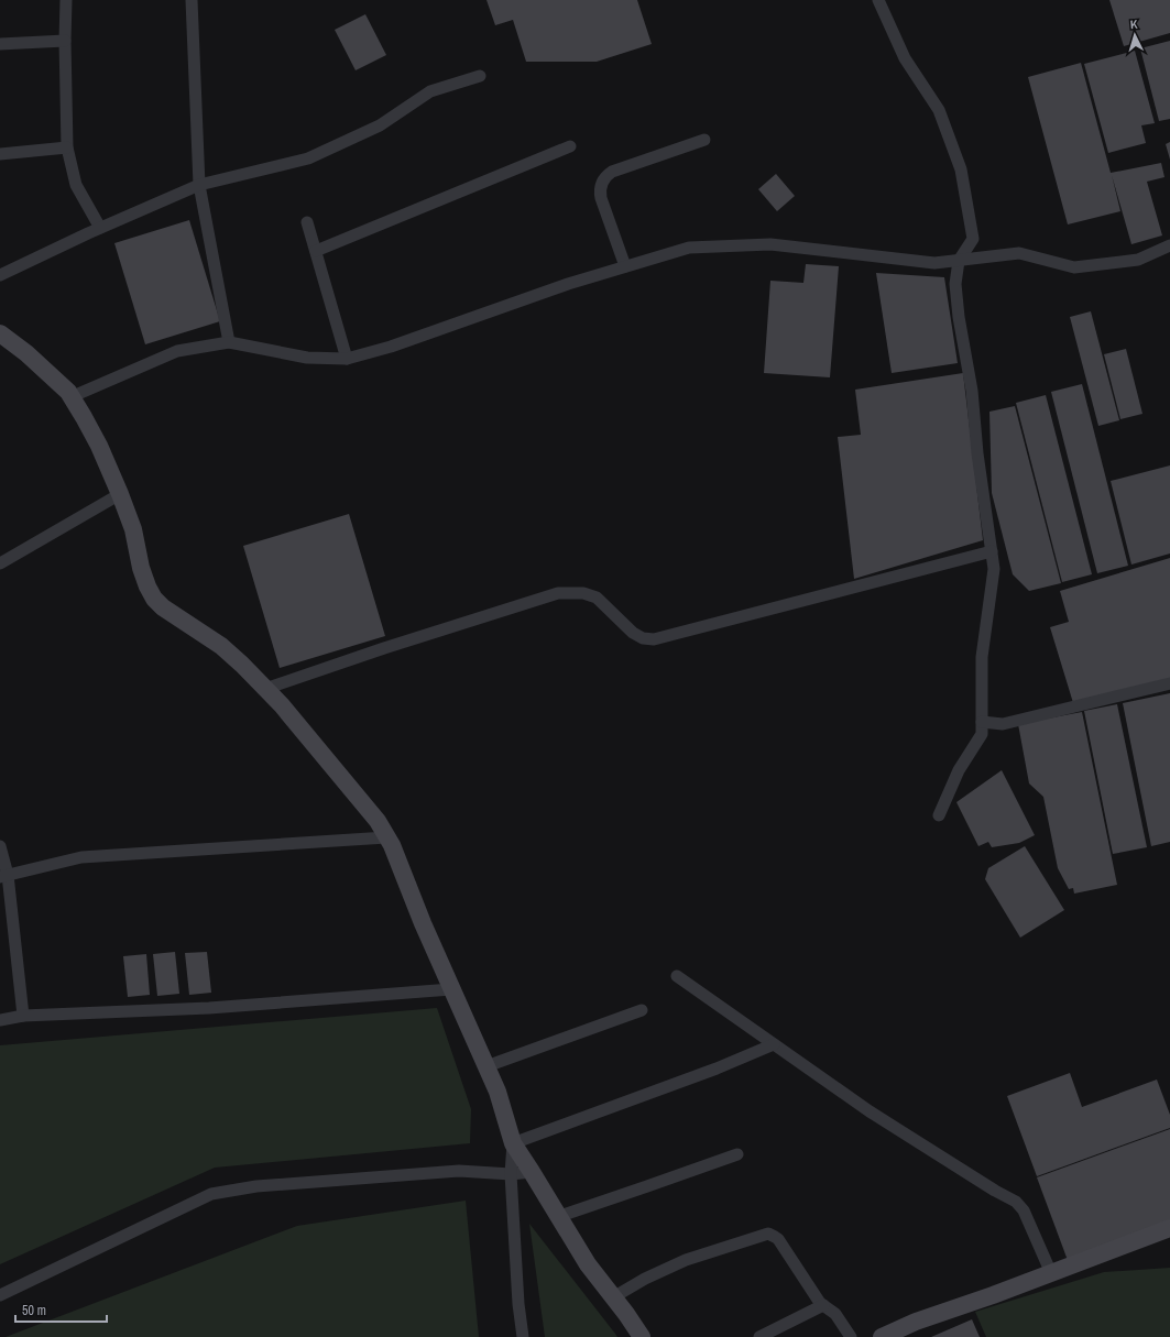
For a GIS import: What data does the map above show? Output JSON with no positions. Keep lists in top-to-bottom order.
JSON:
{
  "scale_bar": "50 m",
  "north": "top"
}
